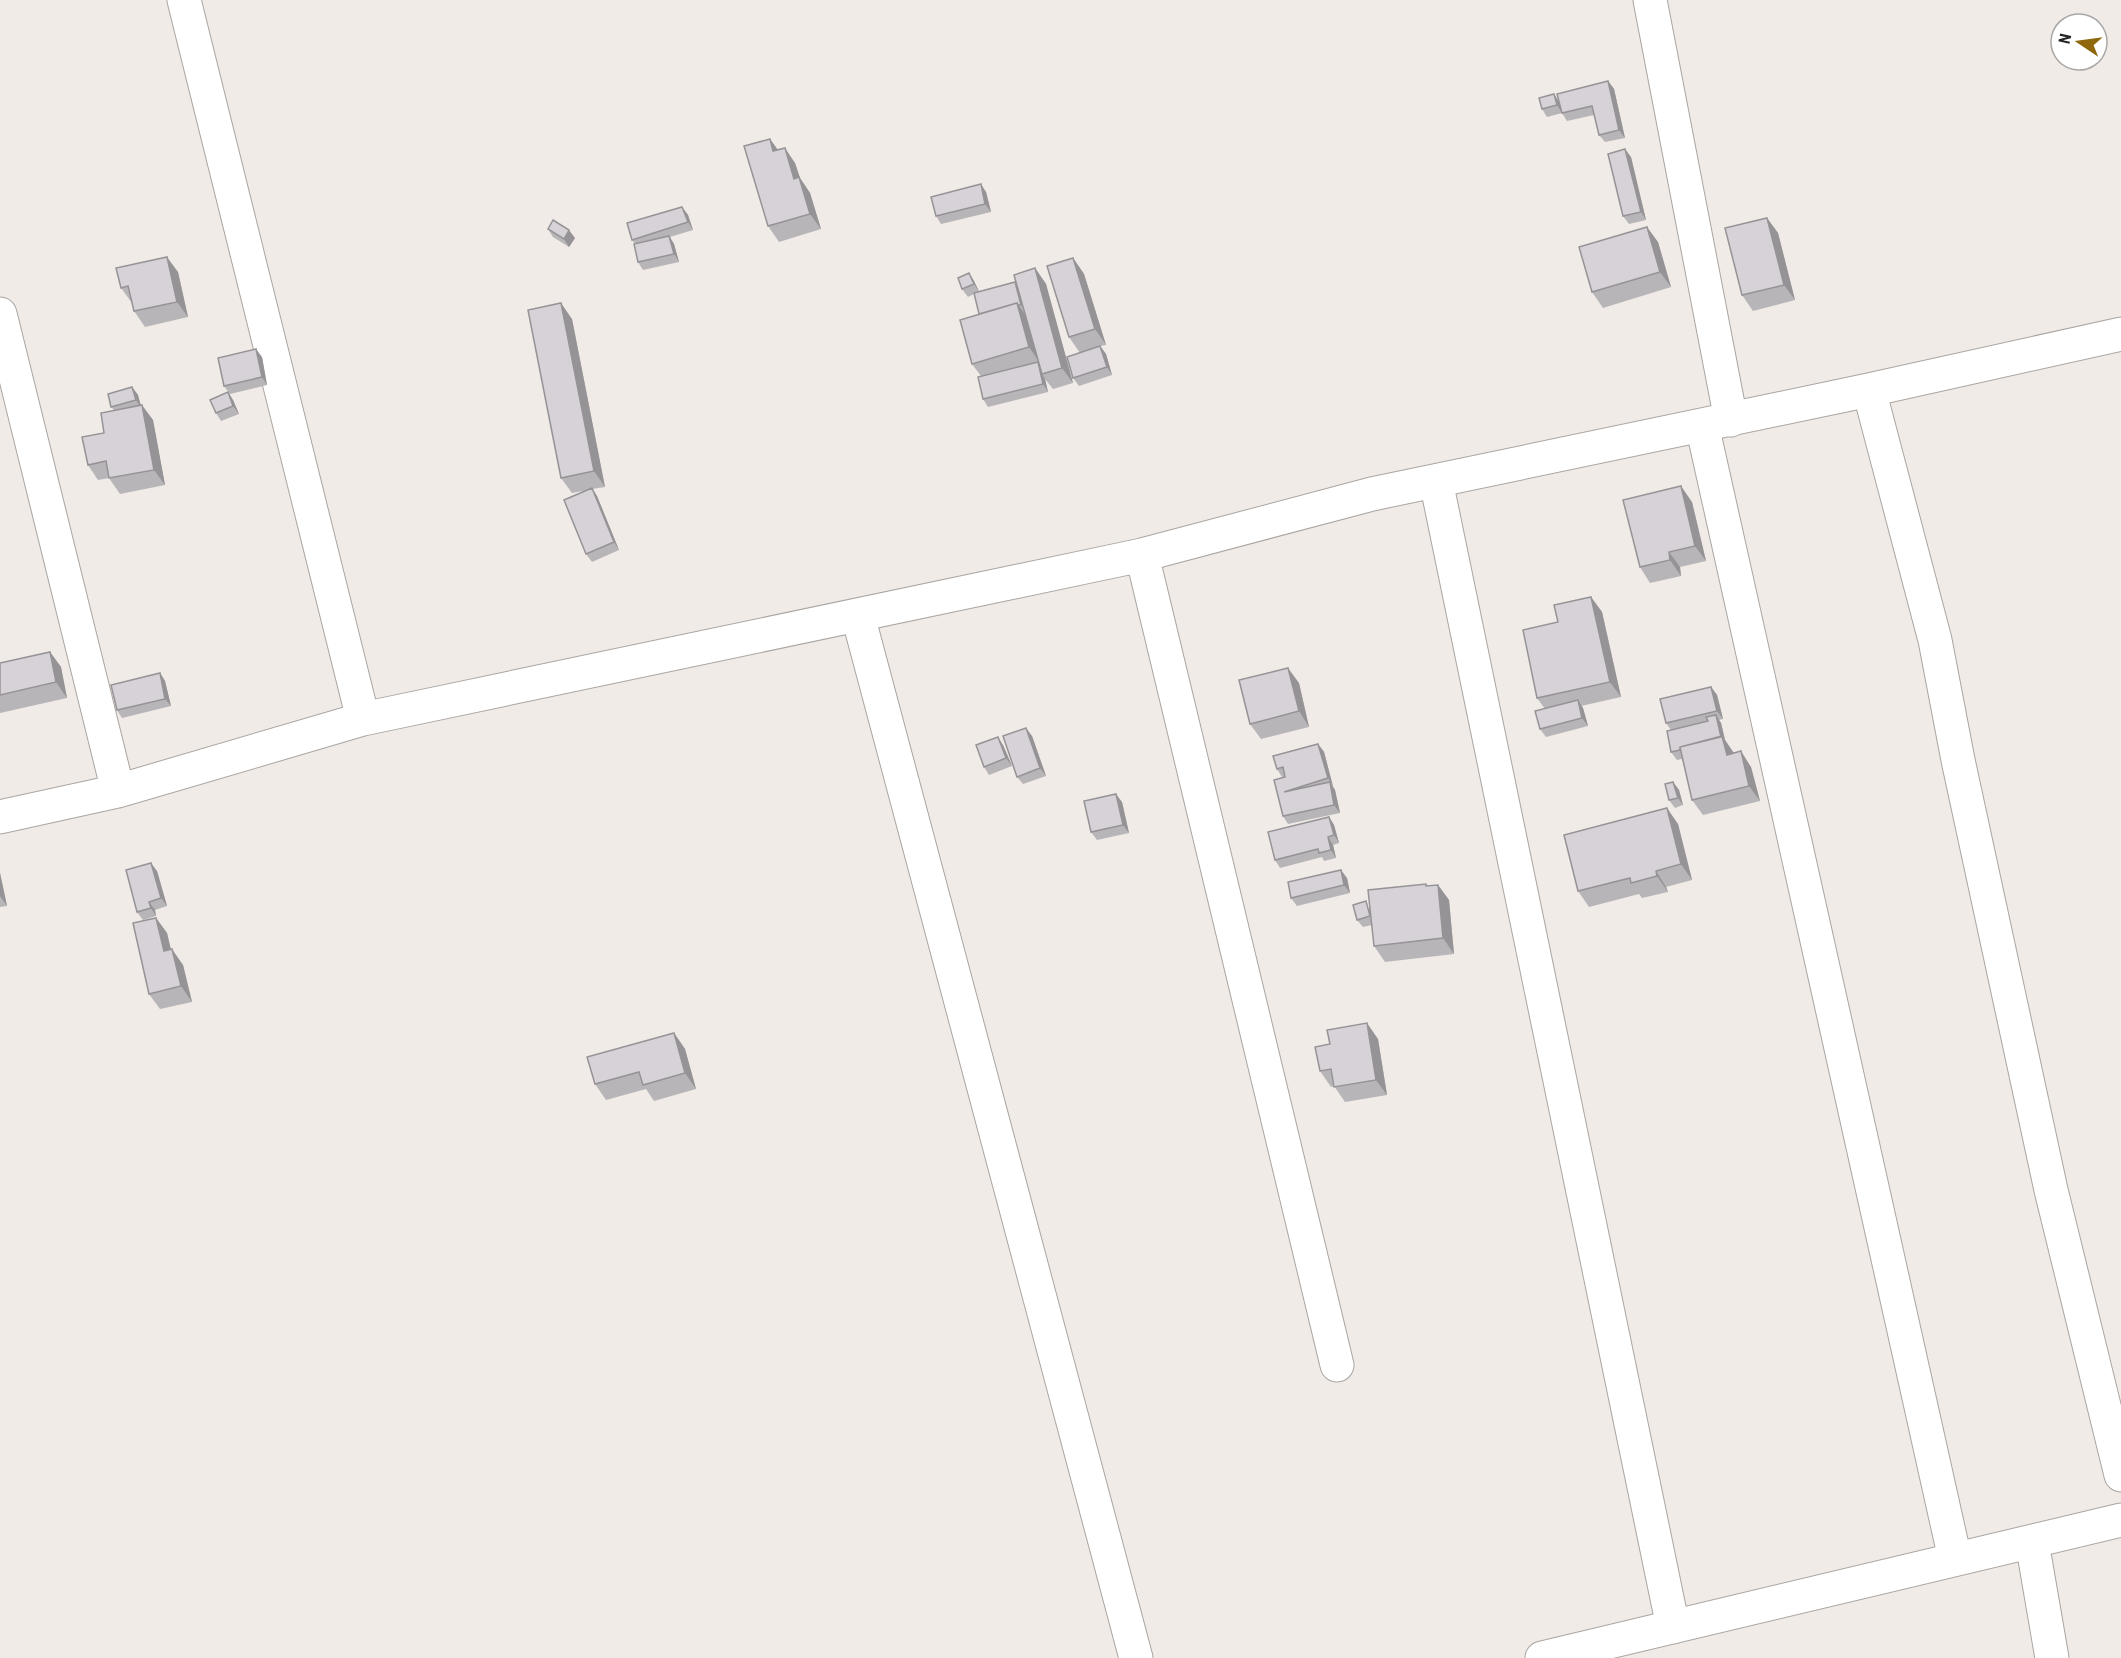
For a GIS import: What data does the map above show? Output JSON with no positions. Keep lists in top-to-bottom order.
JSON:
{
  "north": "left"
}
